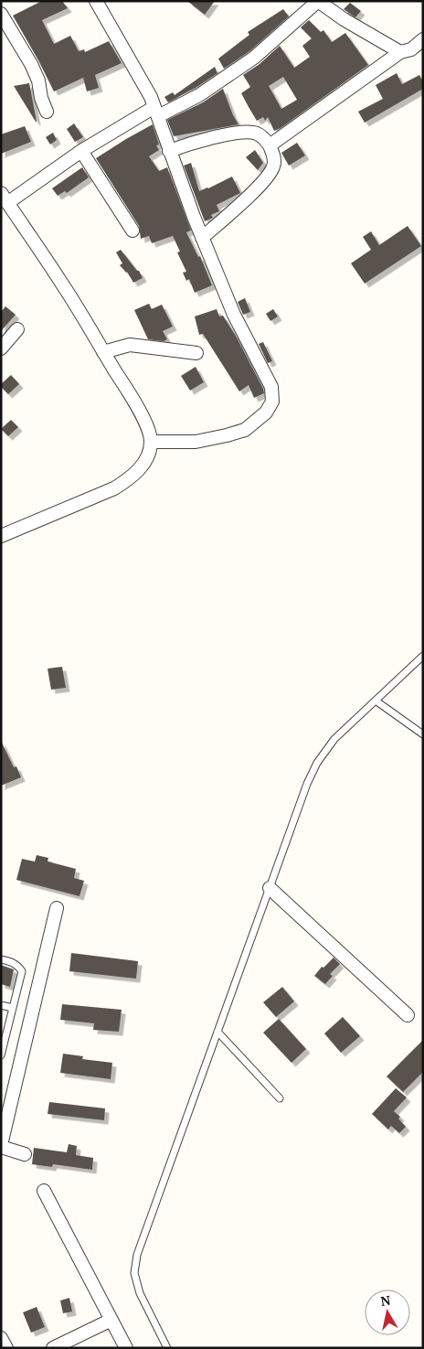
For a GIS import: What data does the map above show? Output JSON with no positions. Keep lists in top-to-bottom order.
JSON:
{
  "north": "top"
}
